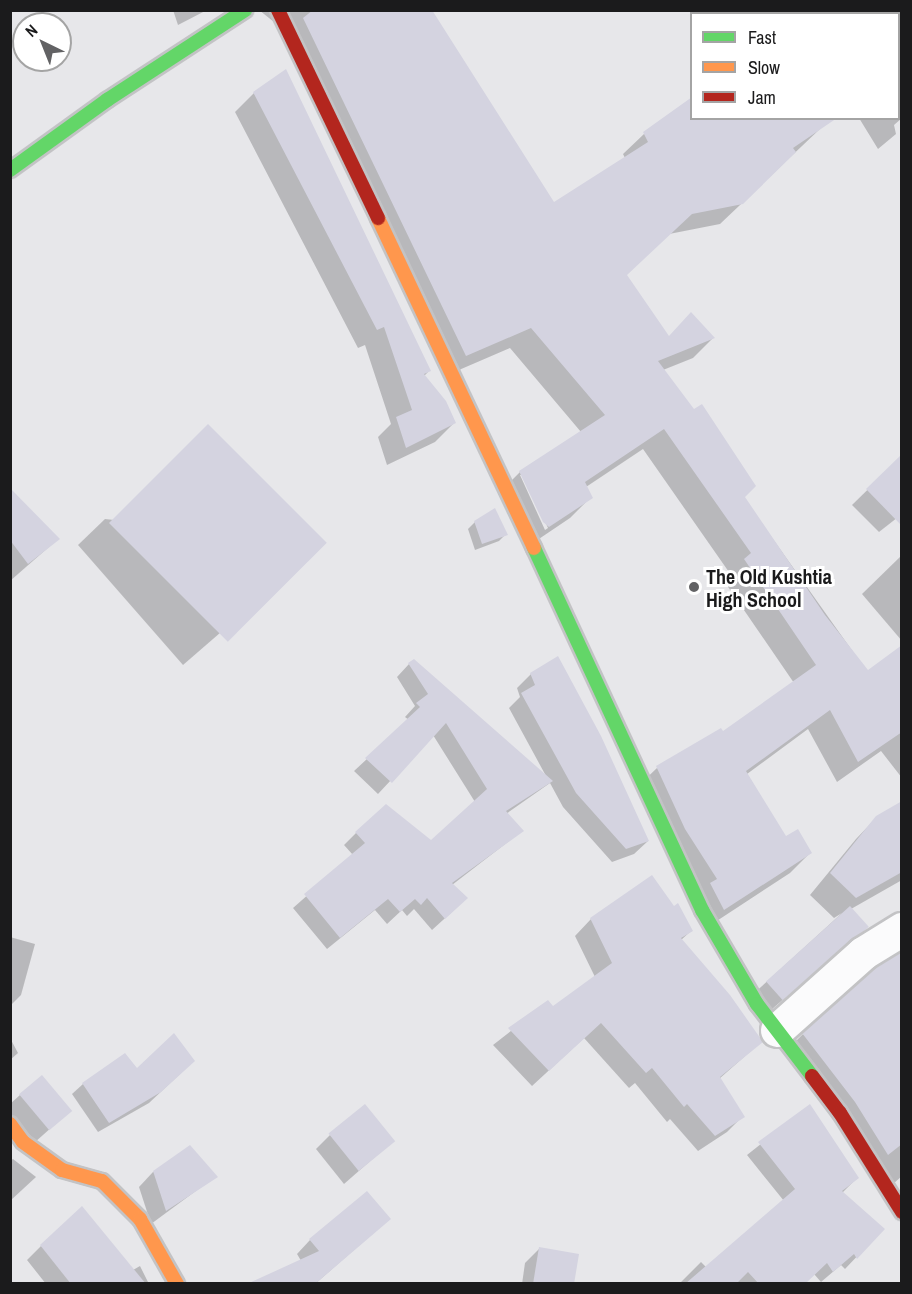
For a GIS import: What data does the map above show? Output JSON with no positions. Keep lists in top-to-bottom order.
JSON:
{
  "places": ["The Old Kushtia High School"],
  "legend": ["Fast", "Slow", "Jam"],
  "north": "top left"
}
